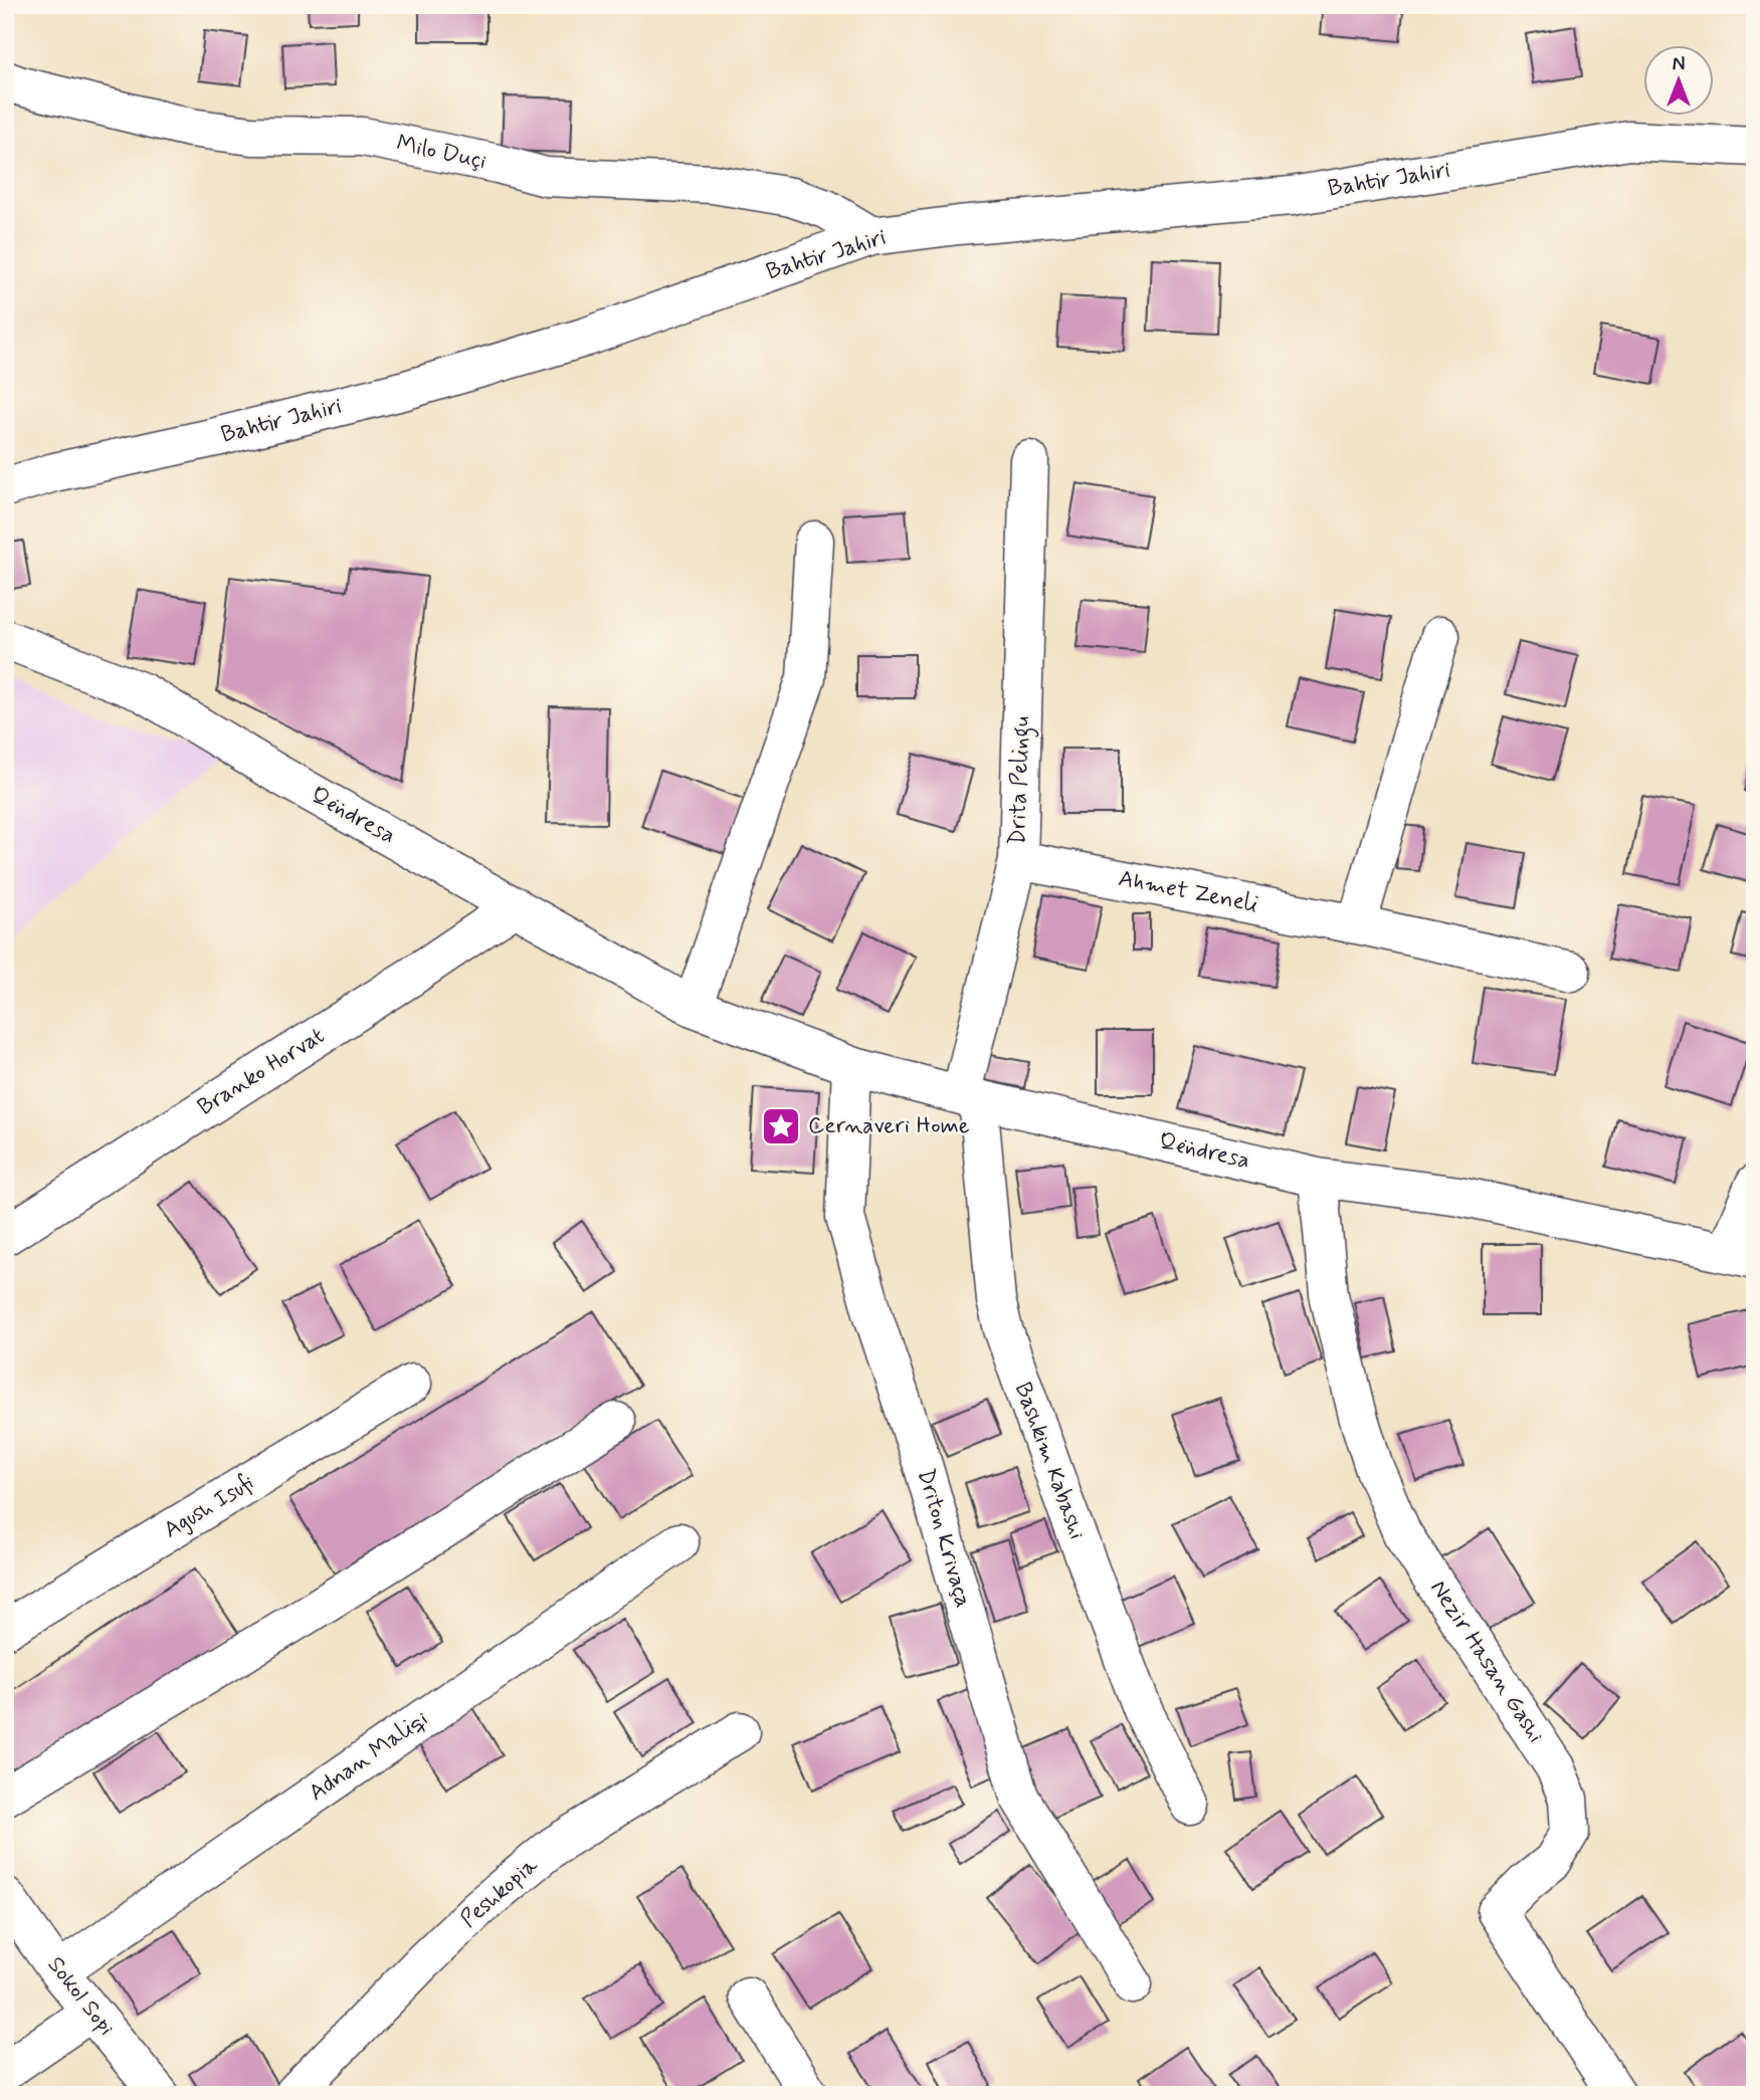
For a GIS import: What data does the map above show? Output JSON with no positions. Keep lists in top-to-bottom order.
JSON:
{
  "streets": {
    "street": [
      "Milo Duçi",
      "Bahtir Jahiri",
      "Drita Pelingu",
      "Qëndresa",
      "Ahmet Zeneli",
      "Branko Horvat",
      "Bashkim Kabashi",
      "Agush Isufi",
      "Driton Krivaça",
      "Nezir Hasan Gashi",
      "Adnan Maliqi",
      "Peshkopia",
      "Sokol Sopi"
    ]
  },
  "crossings": [
    ["Milo Duçi", "Bahtir Jahiri"],
    ["Drita Pelingu", "Qëndresa"],
    ["Drita Pelingu", "Ahmet Zeneli"],
    ["Drita Pelingu", "Bashkim Kabashi"],
    ["Qëndresa", "Branko Horvat"],
    ["Qëndresa", "Bashkim Kabashi"],
    ["Qëndresa", "Driton Krivaça"],
    ["Qëndresa", "Nezir Hasan Gashi"],
    ["Adnan Maliqi", "Sokol Sopi"]
  ],
  "places": {
    "place": ["Cernaveri Home"]
  },
  "north": "top"
}
